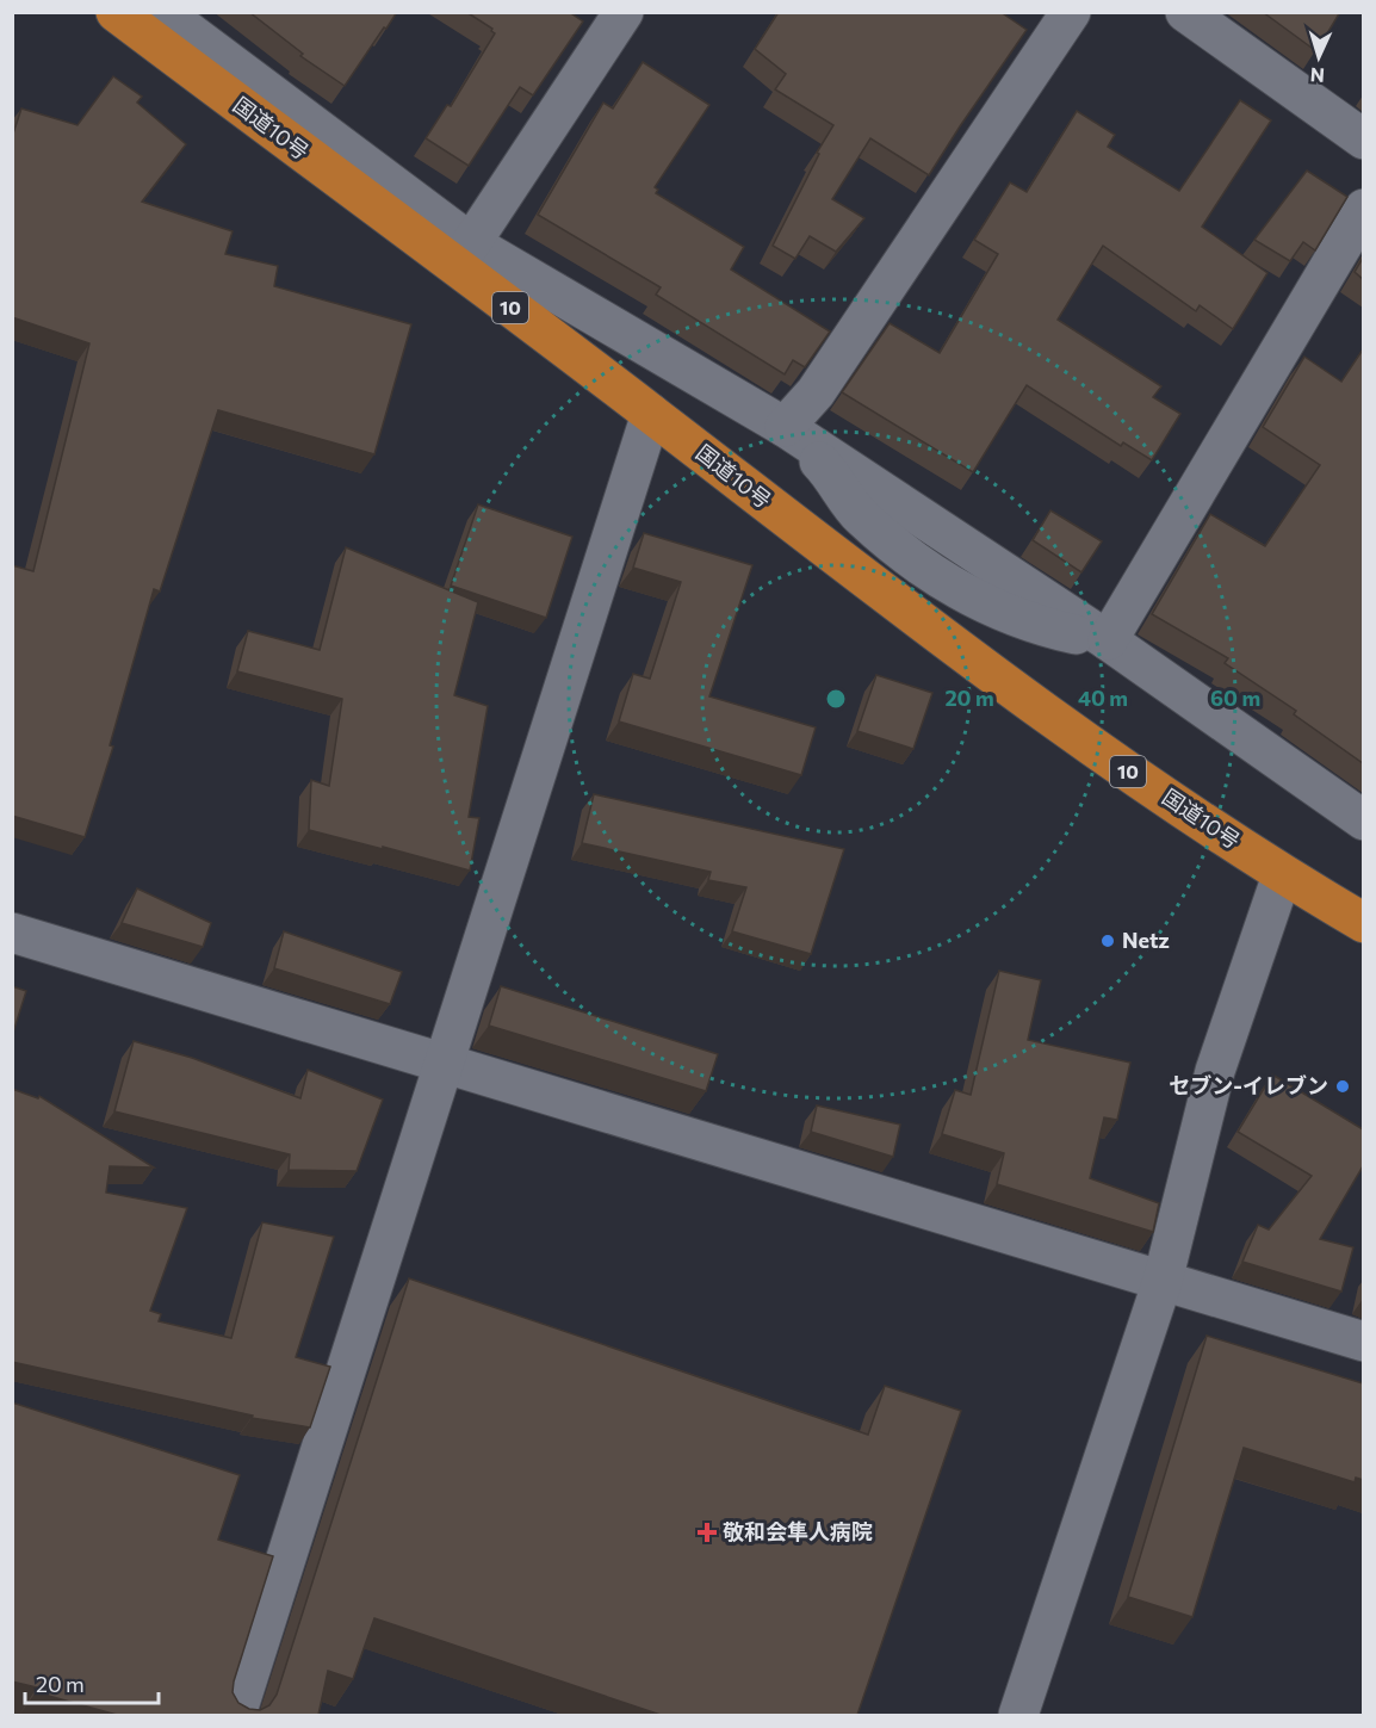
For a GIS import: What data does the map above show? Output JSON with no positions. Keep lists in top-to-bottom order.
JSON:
{
  "streets": {
    "highway": ["国道10号", "10"]
  },
  "places": {
    "other": ["Netz", "セブン-イレブン"],
    "health": ["敬和会隼人病院"]
  },
  "scale_bar": "20 m",
  "north": "bottom",
  "rings": ["20 m", "40 m", "60 m"]
}
